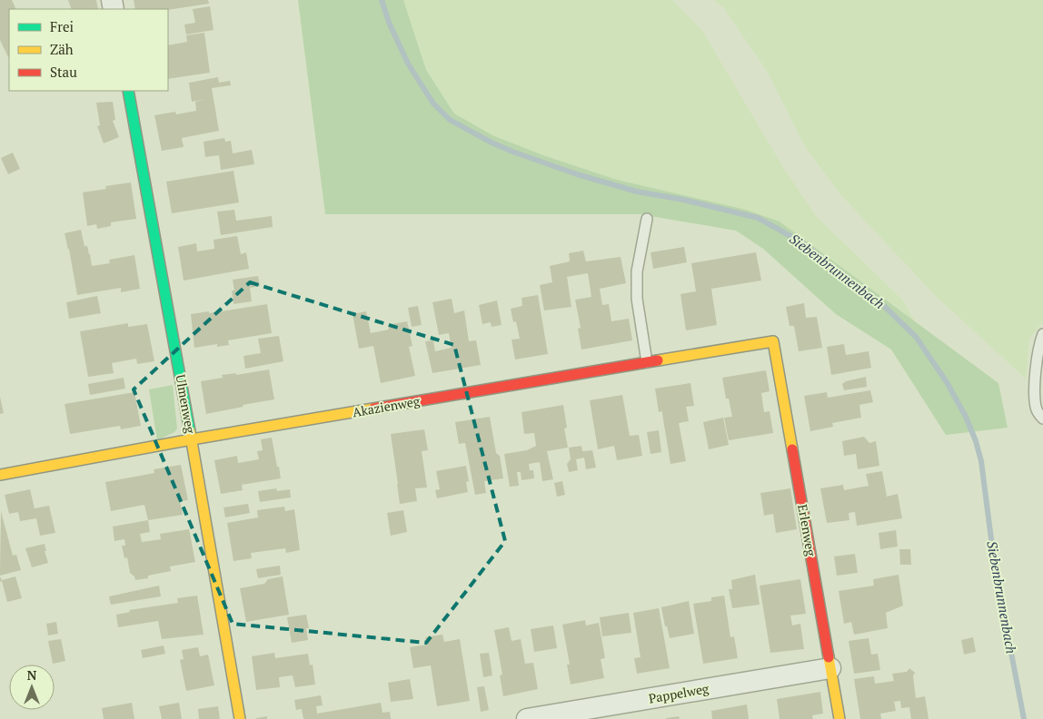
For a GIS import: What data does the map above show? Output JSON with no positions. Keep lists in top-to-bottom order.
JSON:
{
  "streets": {
    "street": [
      "Ulmenweg",
      "Akazienweg",
      "Erlenweg",
      "Pappelweg"
    ]
  },
  "crossings": [
    ["Ulmenweg", "Akazienweg"],
    ["Akazienweg", "Erlenweg"],
    ["Erlenweg", "Pappelweg"]
  ],
  "water": ["Siebenbrunnenbach"],
  "legend": ["Frei", "Zäh", "Stau"],
  "north": "top"
}
